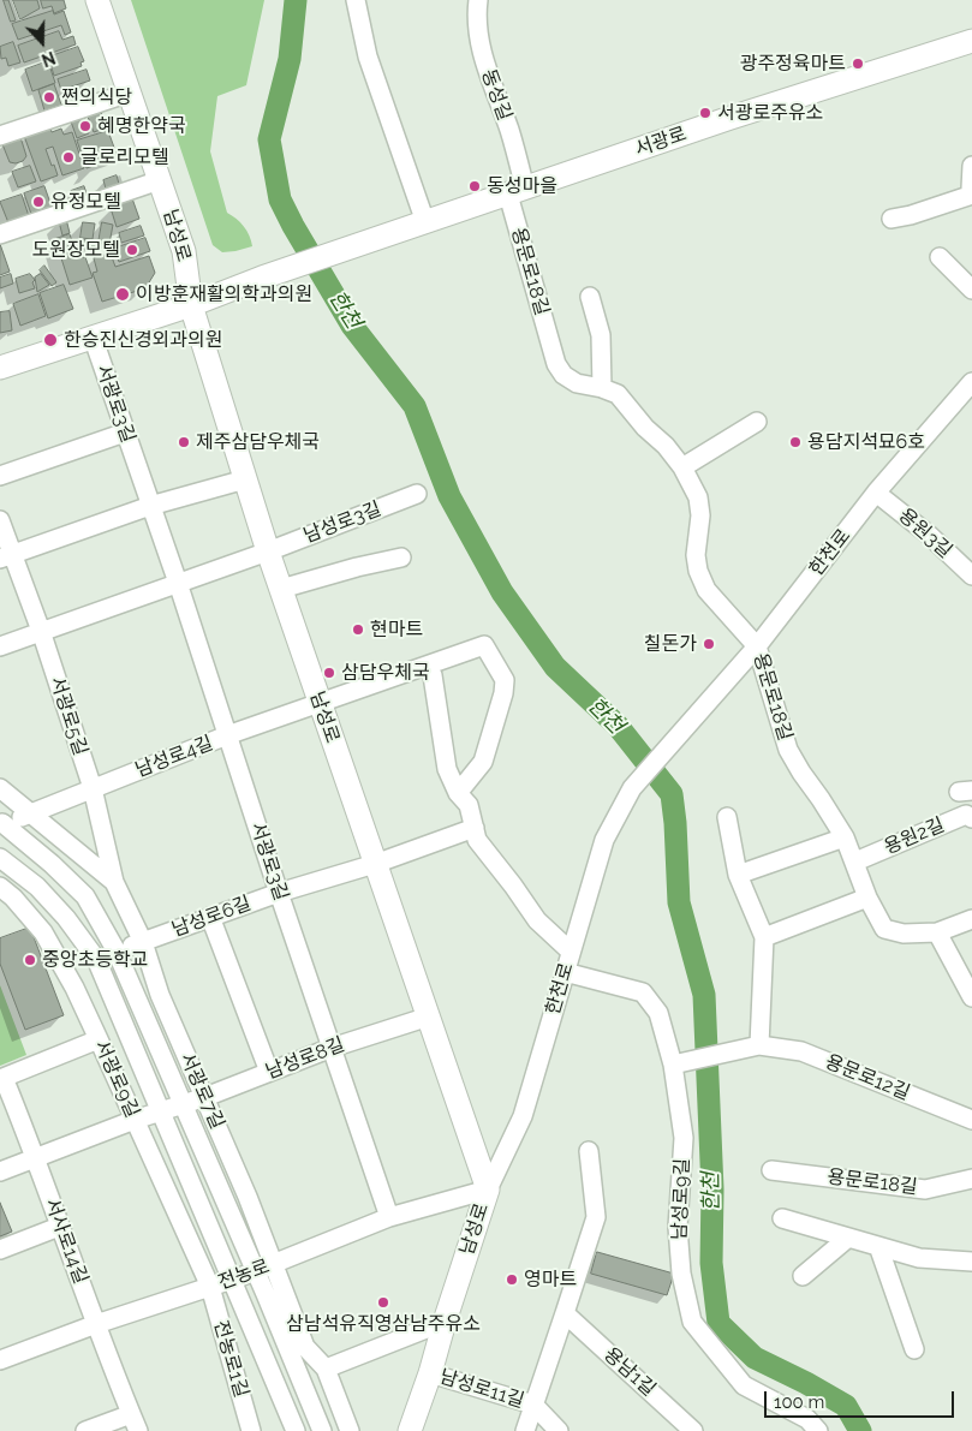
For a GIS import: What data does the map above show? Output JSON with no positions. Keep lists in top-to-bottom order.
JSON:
{
  "streets": {
    "main road": ["서광로", "남성로"],
    "street": [
      "동성길",
      "용문로18길",
      "서광로3길",
      "남성로3길",
      "용원3길",
      "한천로",
      "서광로5길",
      "남성로4길",
      "용원2길",
      "남성로6길",
      "남성로8길",
      "용문로12길",
      "서광로9길",
      "서광로7길",
      "남성로9길",
      "서사로14길",
      "전농로",
      "전농로1길",
      "용남1길",
      "남성로11길"
    ]
  },
  "crossings": [
    ["동성길", "서광로"],
    ["동성길", "용문로18길"],
    ["서광로", "남성로"],
    ["서광로", "용문로18길"],
    ["남성로", "남성로3길"],
    ["남성로", "한천로"],
    ["남성로", "남성로4길"],
    ["남성로", "남성로6길"],
    ["남성로", "남성로8길"],
    ["남성로", "전농로"],
    ["남성로", "남성로11길"],
    ["용문로18길", "한천로"],
    ["용문로18길", "용원2길"],
    ["서광로3길", "남성로4길"],
    ["서광로3길", "남성로6길"],
    ["서광로3길", "남성로8길"],
    ["서광로3길", "전농로"],
    ["용원3길", "한천로"],
    ["한천로", "남성로9길"],
    ["한천로", "전농로"],
    ["서광로5길", "남성로4길"],
    ["서광로5길", "서광로7길"],
    ["남성로4길", "서광로7길"],
    ["남성로6길", "서광로7길"],
    ["남성로8길", "서광로7길"],
    ["용문로12길", "남성로9길"],
    ["서광로9길", "전농로"],
    ["서광로9길", "전농로1길"],
    ["서광로7길", "전농로"],
    ["서사로14길", "전농로"],
    ["전농로", "전농로1길"]
  ],
  "water": ["한천"],
  "places": [
    "광주정육마트",
    "쩐의식당",
    "서광로주유소",
    "혜명한약국",
    "글로리모텔",
    "동성마을",
    "유정모텔",
    "도원장모텔",
    "이방훈재활의학과의원",
    "한승진신경외과의원",
    "제주삼담우체국",
    "용담지석묘6호",
    "현마트",
    "칠돈가",
    "삼담우체국",
    "중앙초등학교",
    "영마트",
    "삼남석유직영삼남주유소"
  ],
  "scale_bar": "100 m",
  "north": "bottom"
}
